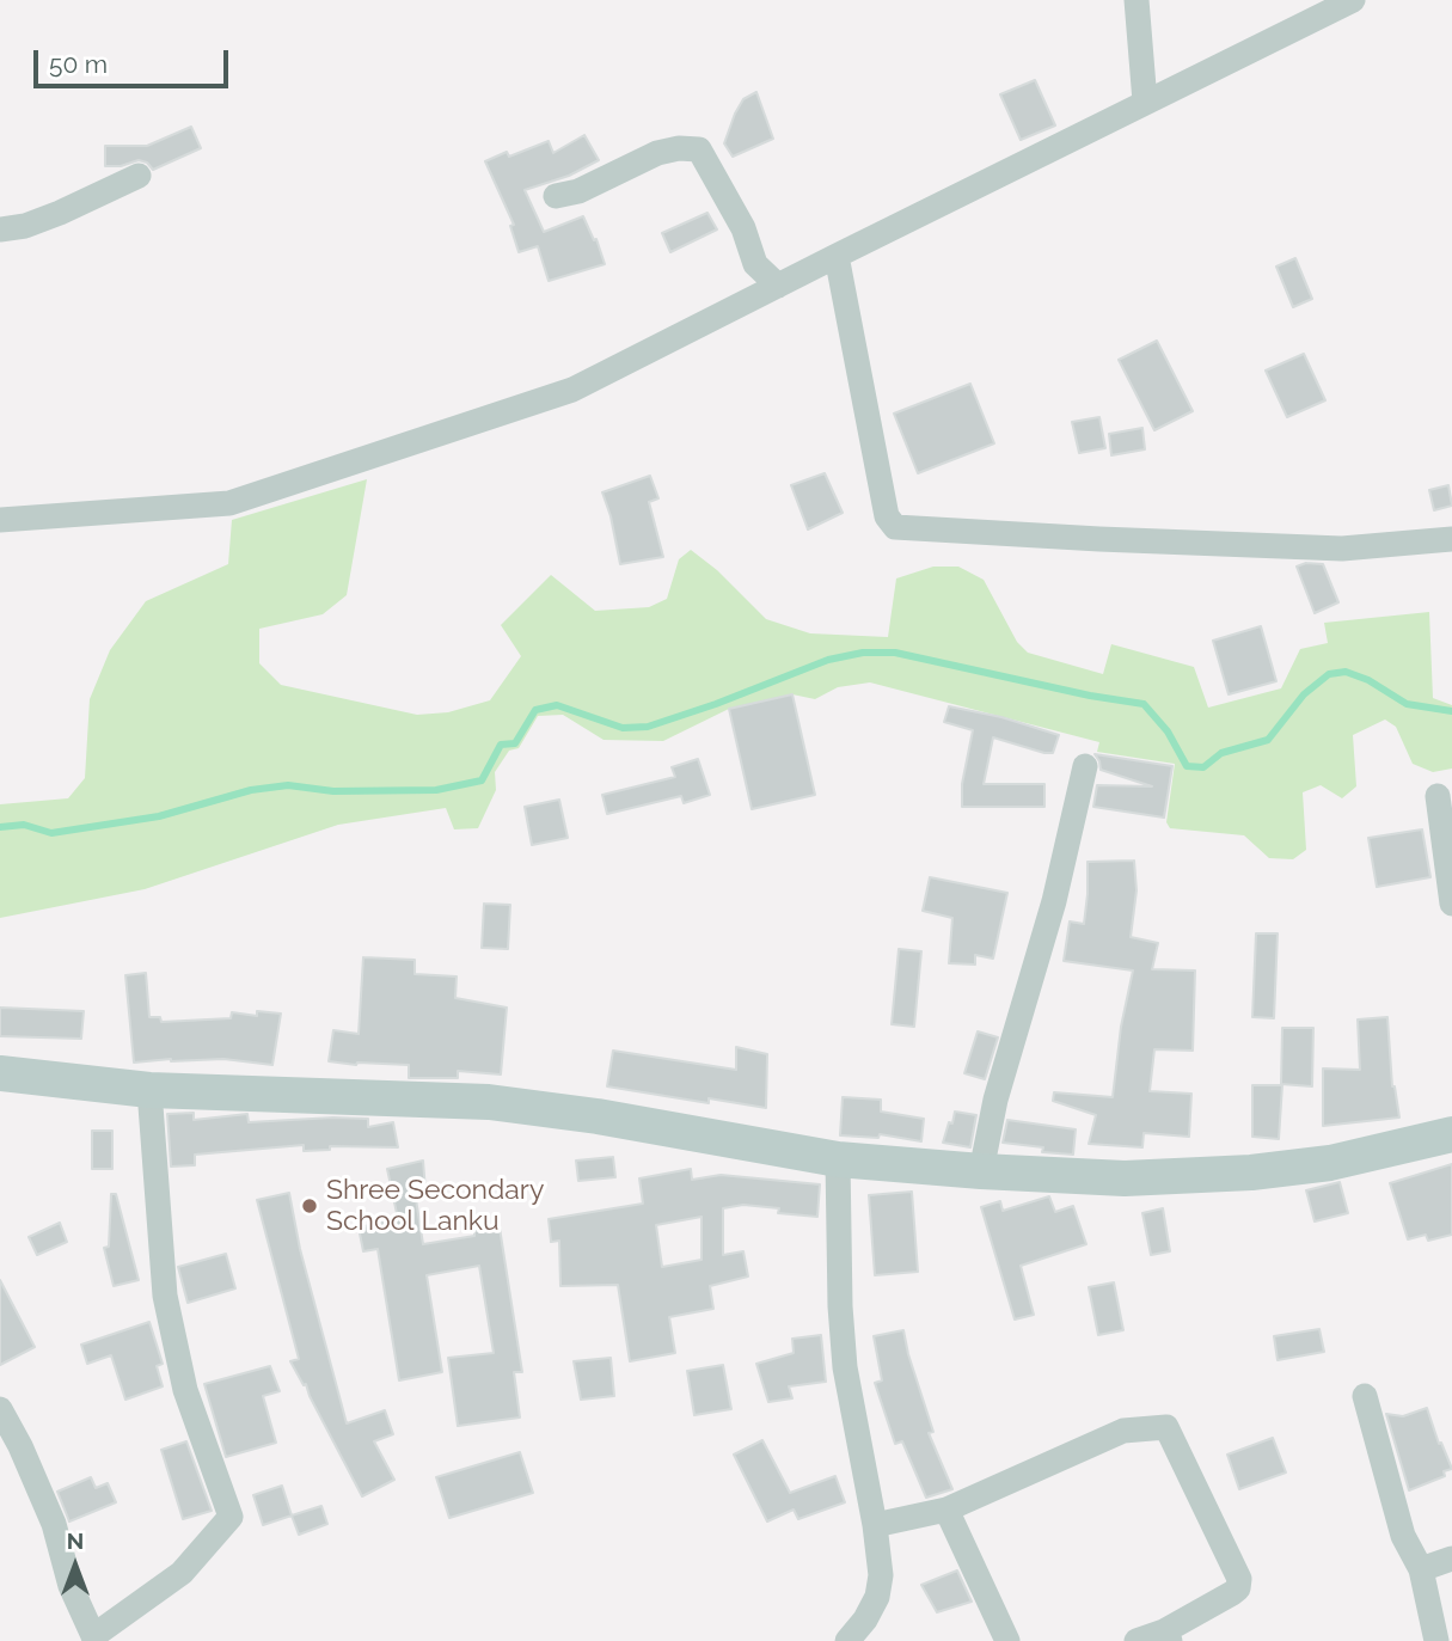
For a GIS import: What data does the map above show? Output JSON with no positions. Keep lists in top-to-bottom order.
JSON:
{
  "places": ["Shree Secondary School Lanku"],
  "scale_bar": "50 m",
  "north": "top"
}
